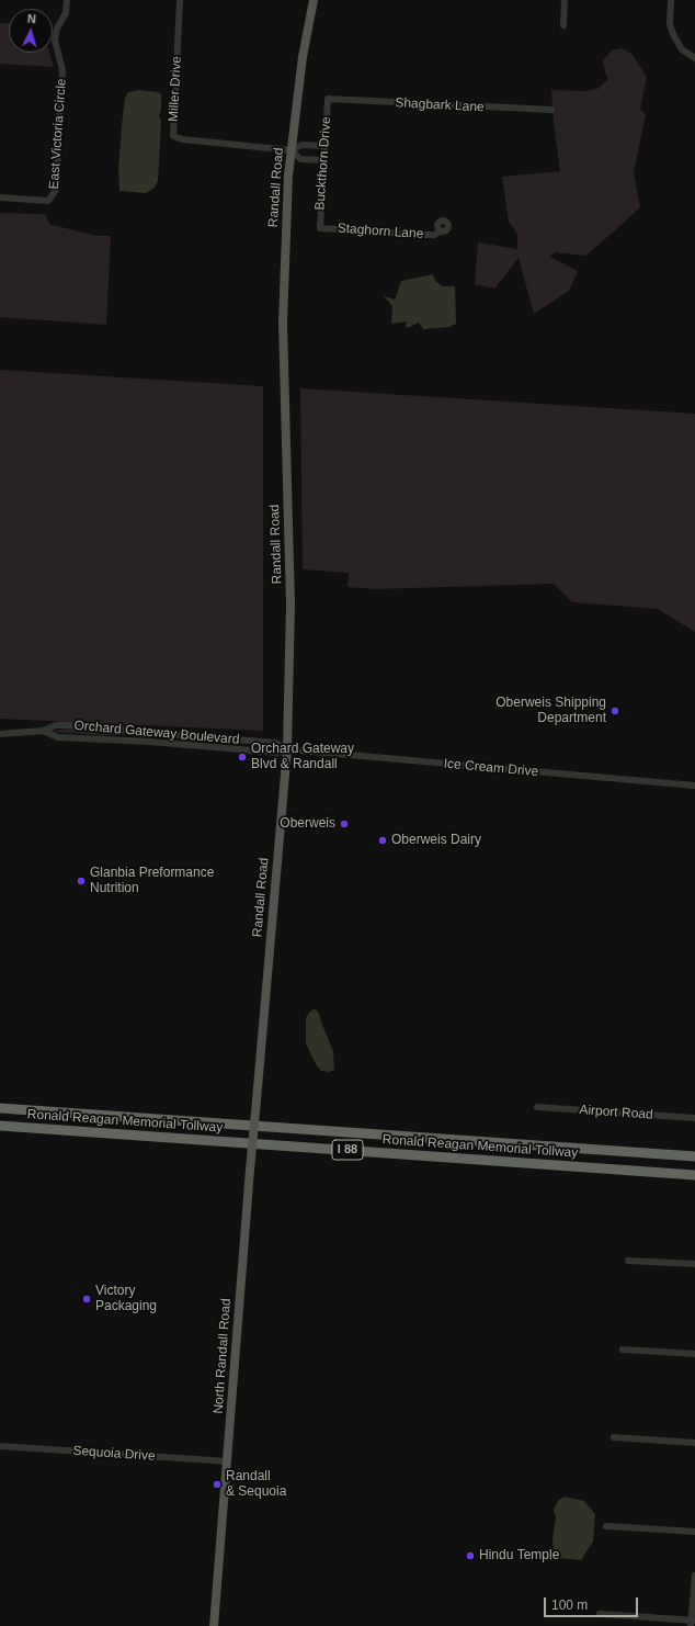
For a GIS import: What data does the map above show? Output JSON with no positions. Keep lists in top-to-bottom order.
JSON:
{
  "streets": {
    "highway": ["Ronald Reagan Memorial Tollway", "I 88"],
    "main road": ["Randall Road", "North Randall Road"],
    "street": [
      "Miller Drive",
      "Shagbark Lane",
      "East Victoria Circle",
      "Buckthorn Drive",
      "Staghorn Lane",
      "Orchard Gateway Boulevard",
      "Ice Cream Drive",
      "Airport Road",
      "Sequoia Drive"
    ]
  },
  "crossings": [
    ["Miller Drive", "Randall Road"],
    ["Shagbark Lane", "Buckthorn Drive"],
    ["Buckthorn Drive", "Staghorn Lane"],
    ["Randall Road", "Orchard Gateway Boulevard"],
    ["Randall Road", "Ice Cream Drive"],
    ["Randall Road", "North Randall Road"],
    ["Orchard Gateway Boulevard", "Ice Cream Drive"],
    ["North Randall Road", "Sequoia Drive"]
  ],
  "places": [
    "Oberweis Shipping Department",
    "Orchard Gateway Blvd & Randall",
    "Oberweis",
    "Oberweis Dairy",
    "Glanbia Preformance Nutrition",
    "Victory Packaging",
    "Randall & Sequoia",
    "Hindu Temple"
  ],
  "scale_bar": "100 m",
  "north": "top"
}
